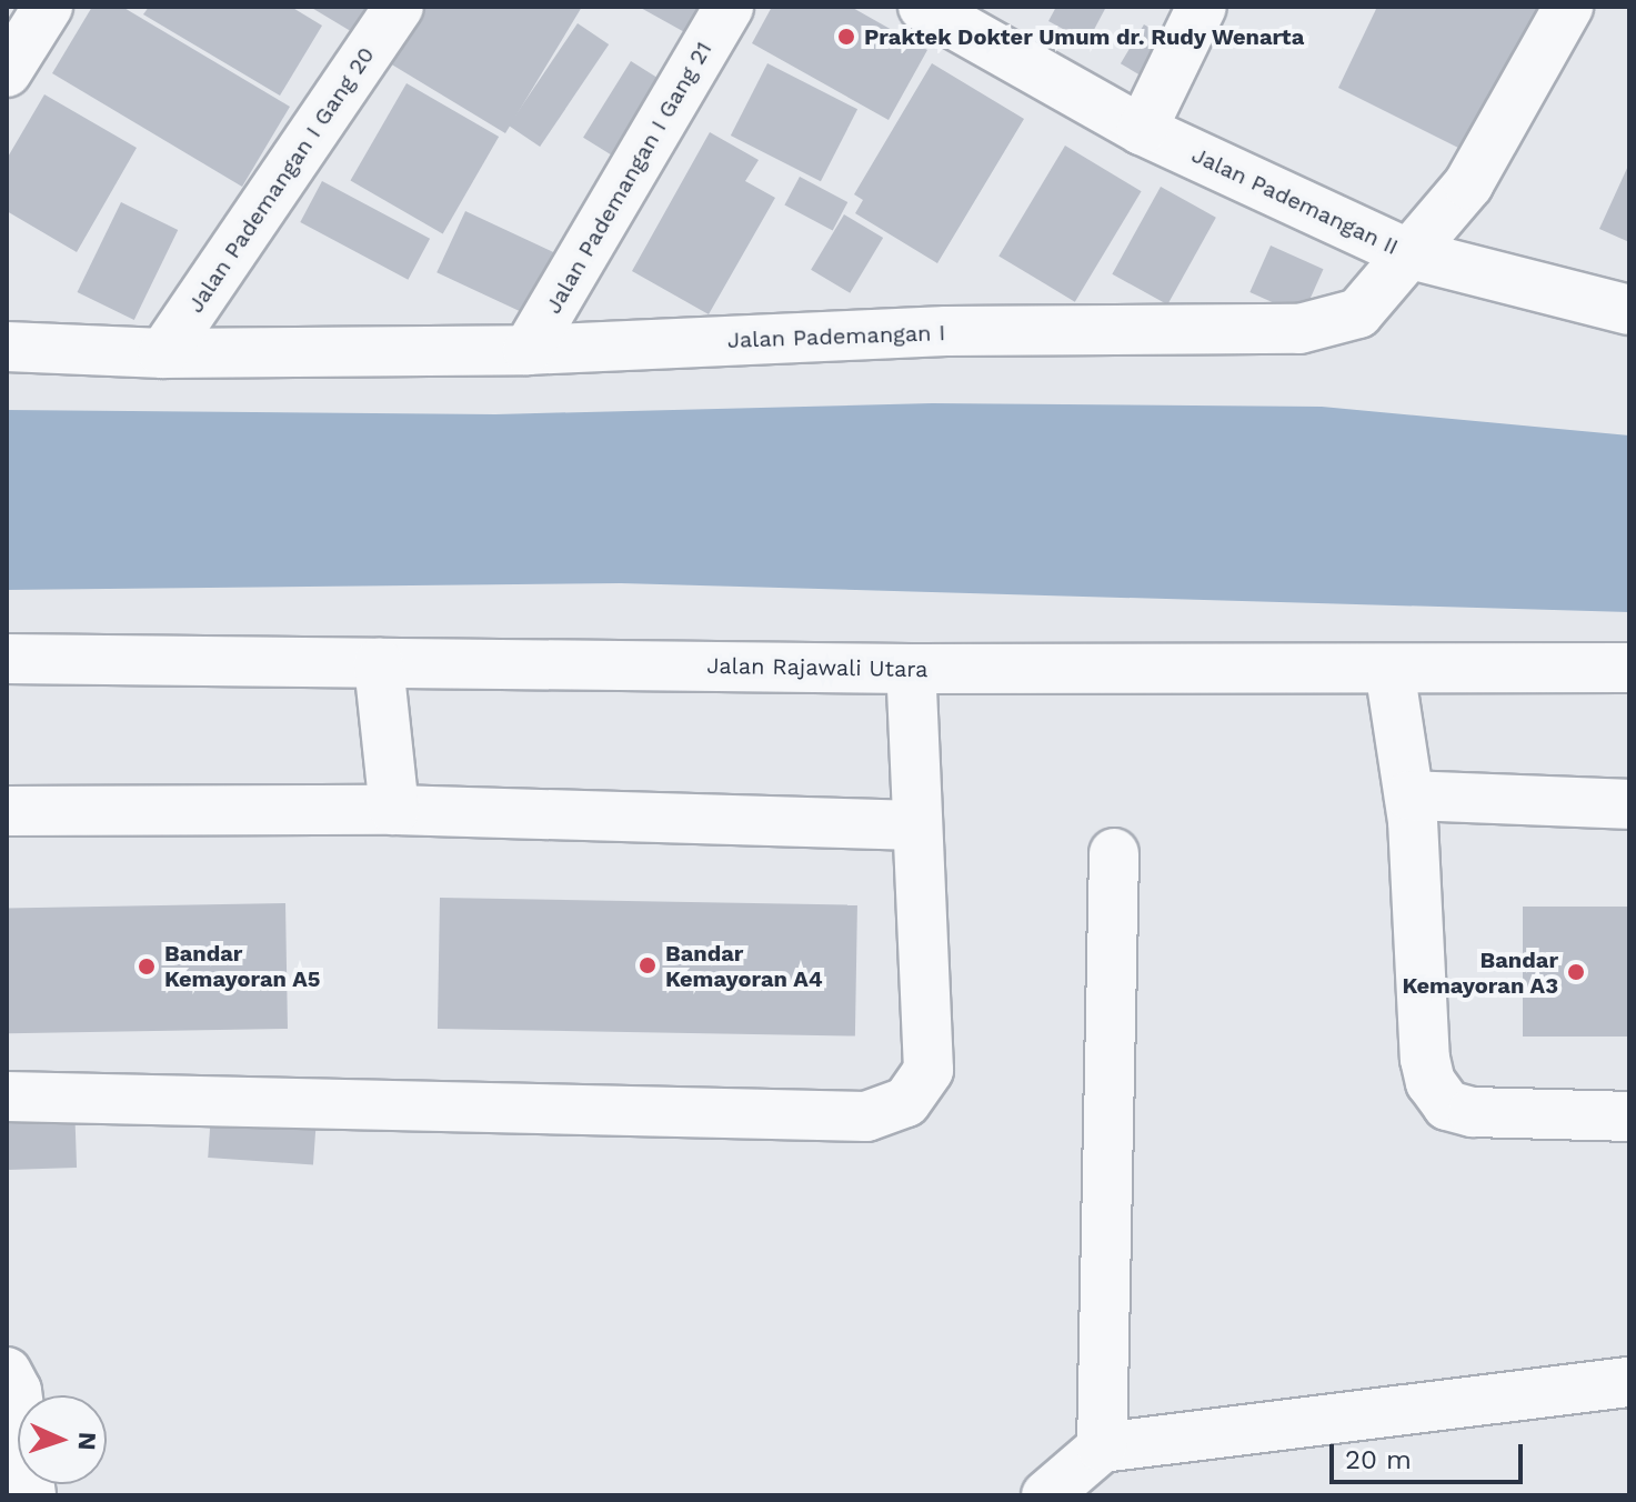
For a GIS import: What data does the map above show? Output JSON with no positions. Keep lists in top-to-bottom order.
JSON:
{
  "streets": {
    "street": [
      "Jalan Pademangan I Gang 21",
      "Jalan Pademangan I Gang 20",
      "Jalan Pademangan II",
      "Jalan Pademangan I",
      "Jalan Rajawali Utara"
    ]
  },
  "crossings": [
    ["Jalan Pademangan I Gang 21", "Jalan Pademangan I"],
    ["Jalan Pademangan I Gang 20", "Jalan Pademangan I"],
    ["Jalan Pademangan II", "Jalan Pademangan I"]
  ],
  "places": [
    "Praktek Dokter Umum dr. Rudy Wenarta",
    "Bandar Kemayoran A4",
    "Bandar Kemayoran A5",
    "Bandar Kemayoran A3"
  ],
  "scale_bar": "20 m",
  "north": "right"
}
